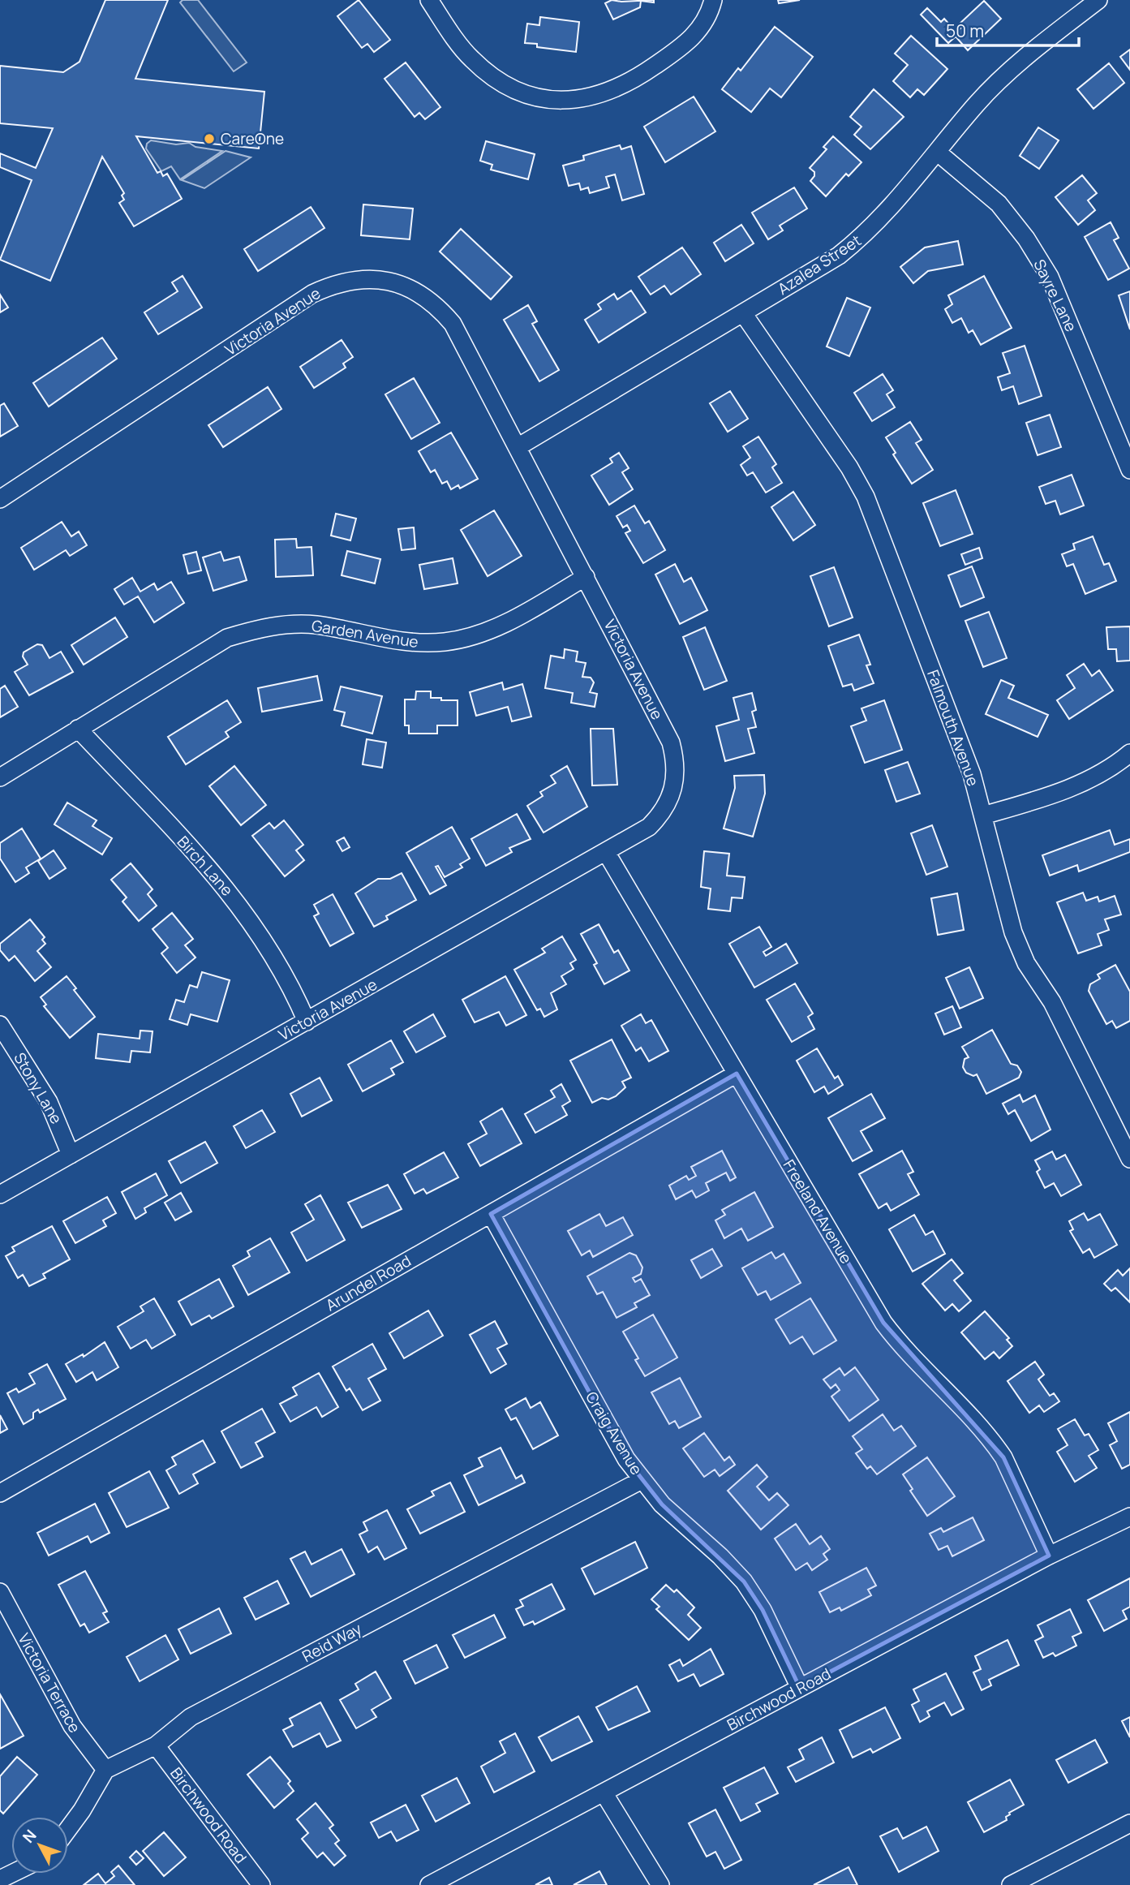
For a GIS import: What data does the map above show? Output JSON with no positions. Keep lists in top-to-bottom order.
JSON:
{
  "streets": {
    "street": [
      "Azalea Street",
      "Sayre Lane",
      "Victoria Avenue",
      "Garden Avenue",
      "Falmouth Avenue",
      "Birch Lane",
      "Stony Lane",
      "Freeland Avenue",
      "Arundel Road",
      "Craig Avenue",
      "Reid Way",
      "Victoria Terrace",
      "Birchwood Road"
    ]
  },
  "crossings": [
    ["Azalea Street", "Sayre Lane"],
    ["Azalea Street", "Victoria Avenue"],
    ["Azalea Street", "Falmouth Avenue"],
    ["Victoria Avenue", "Garden Avenue"],
    ["Victoria Avenue", "Birch Lane"],
    ["Victoria Avenue", "Stony Lane"],
    ["Victoria Avenue", "Freeland Avenue"],
    ["Garden Avenue", "Birch Lane"],
    ["Freeland Avenue", "Arundel Road"],
    ["Freeland Avenue", "Birchwood Road"],
    ["Arundel Road", "Craig Avenue"],
    ["Craig Avenue", "Reid Way"],
    ["Craig Avenue", "Birchwood Road"],
    ["Reid Way", "Victoria Terrace"],
    ["Reid Way", "Birchwood Road"]
  ],
  "places": ["CareOne"],
  "scale_bar": "50 m",
  "north": "top left"
}
